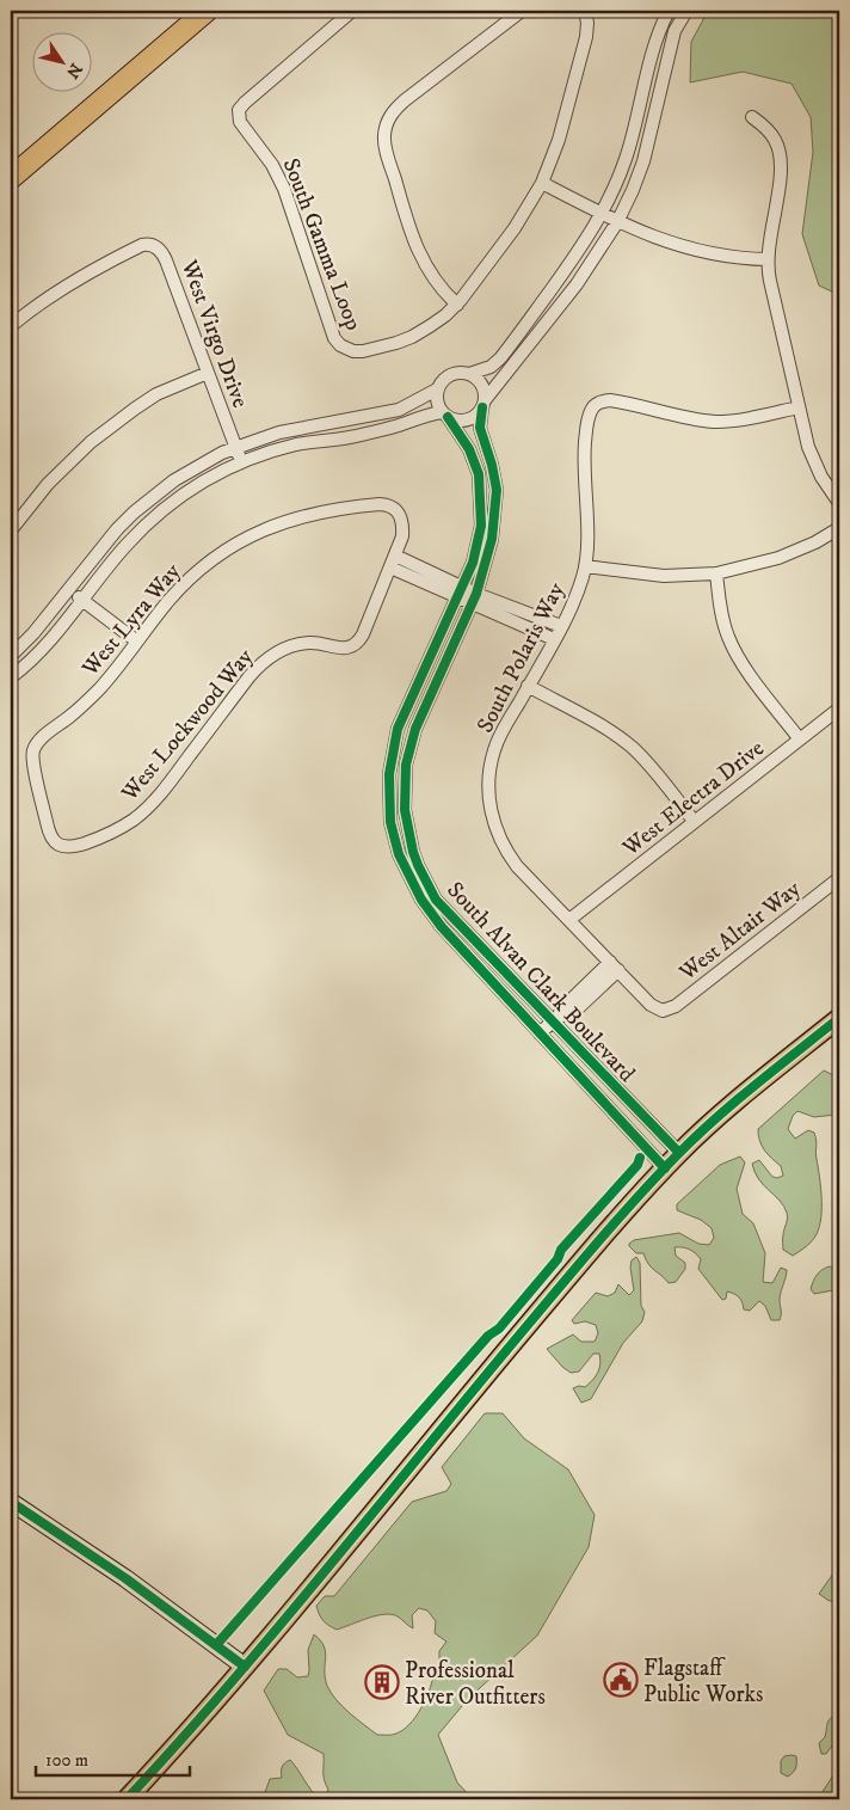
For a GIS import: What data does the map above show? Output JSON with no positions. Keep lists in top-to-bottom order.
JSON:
{
  "streets": {
    "street": [
      "South Gamma Loop",
      "West Virgo Drive",
      "West Lyra Way",
      "South Polaris Way",
      "West Lockwood Way",
      "West Electra Drive",
      "West Altair Way",
      "South Alvan Clark Boulevard"
    ]
  },
  "crossings": [
    ["West Lyra Way", "West Lockwood Way"],
    ["South Polaris Way", "West Electra Drive"],
    ["South Polaris Way", "West Altair Way"]
  ],
  "places": {
    "public building": ["Flagstaff Public Works"],
    "building": ["Professional River Outfitters"]
  },
  "scale_bar": "100 m",
  "north": "bottom right"
}
